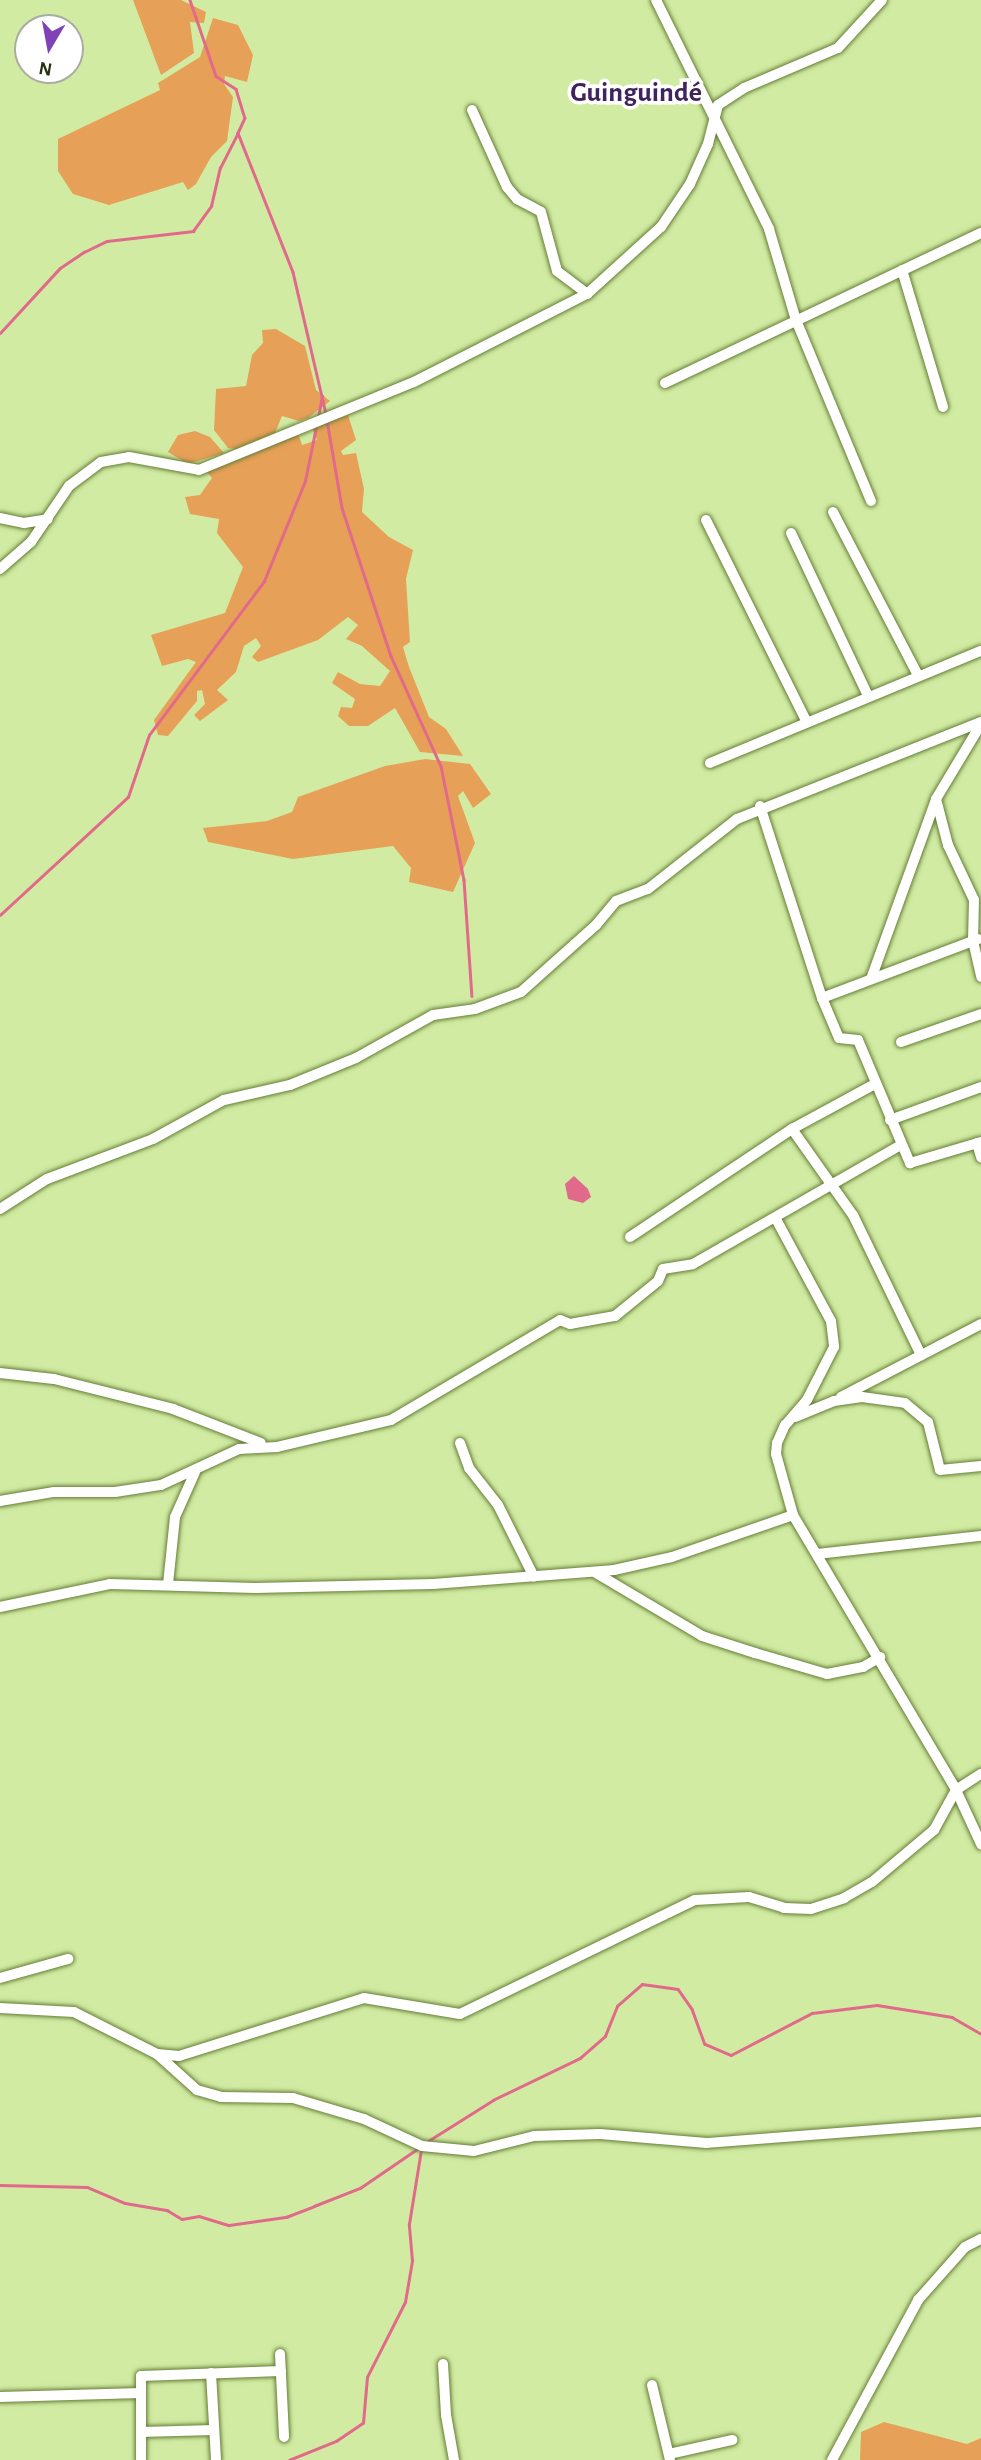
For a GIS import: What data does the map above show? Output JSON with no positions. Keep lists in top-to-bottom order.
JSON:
{
  "districts": ["Guinguindé"],
  "north": "bottom"
}
